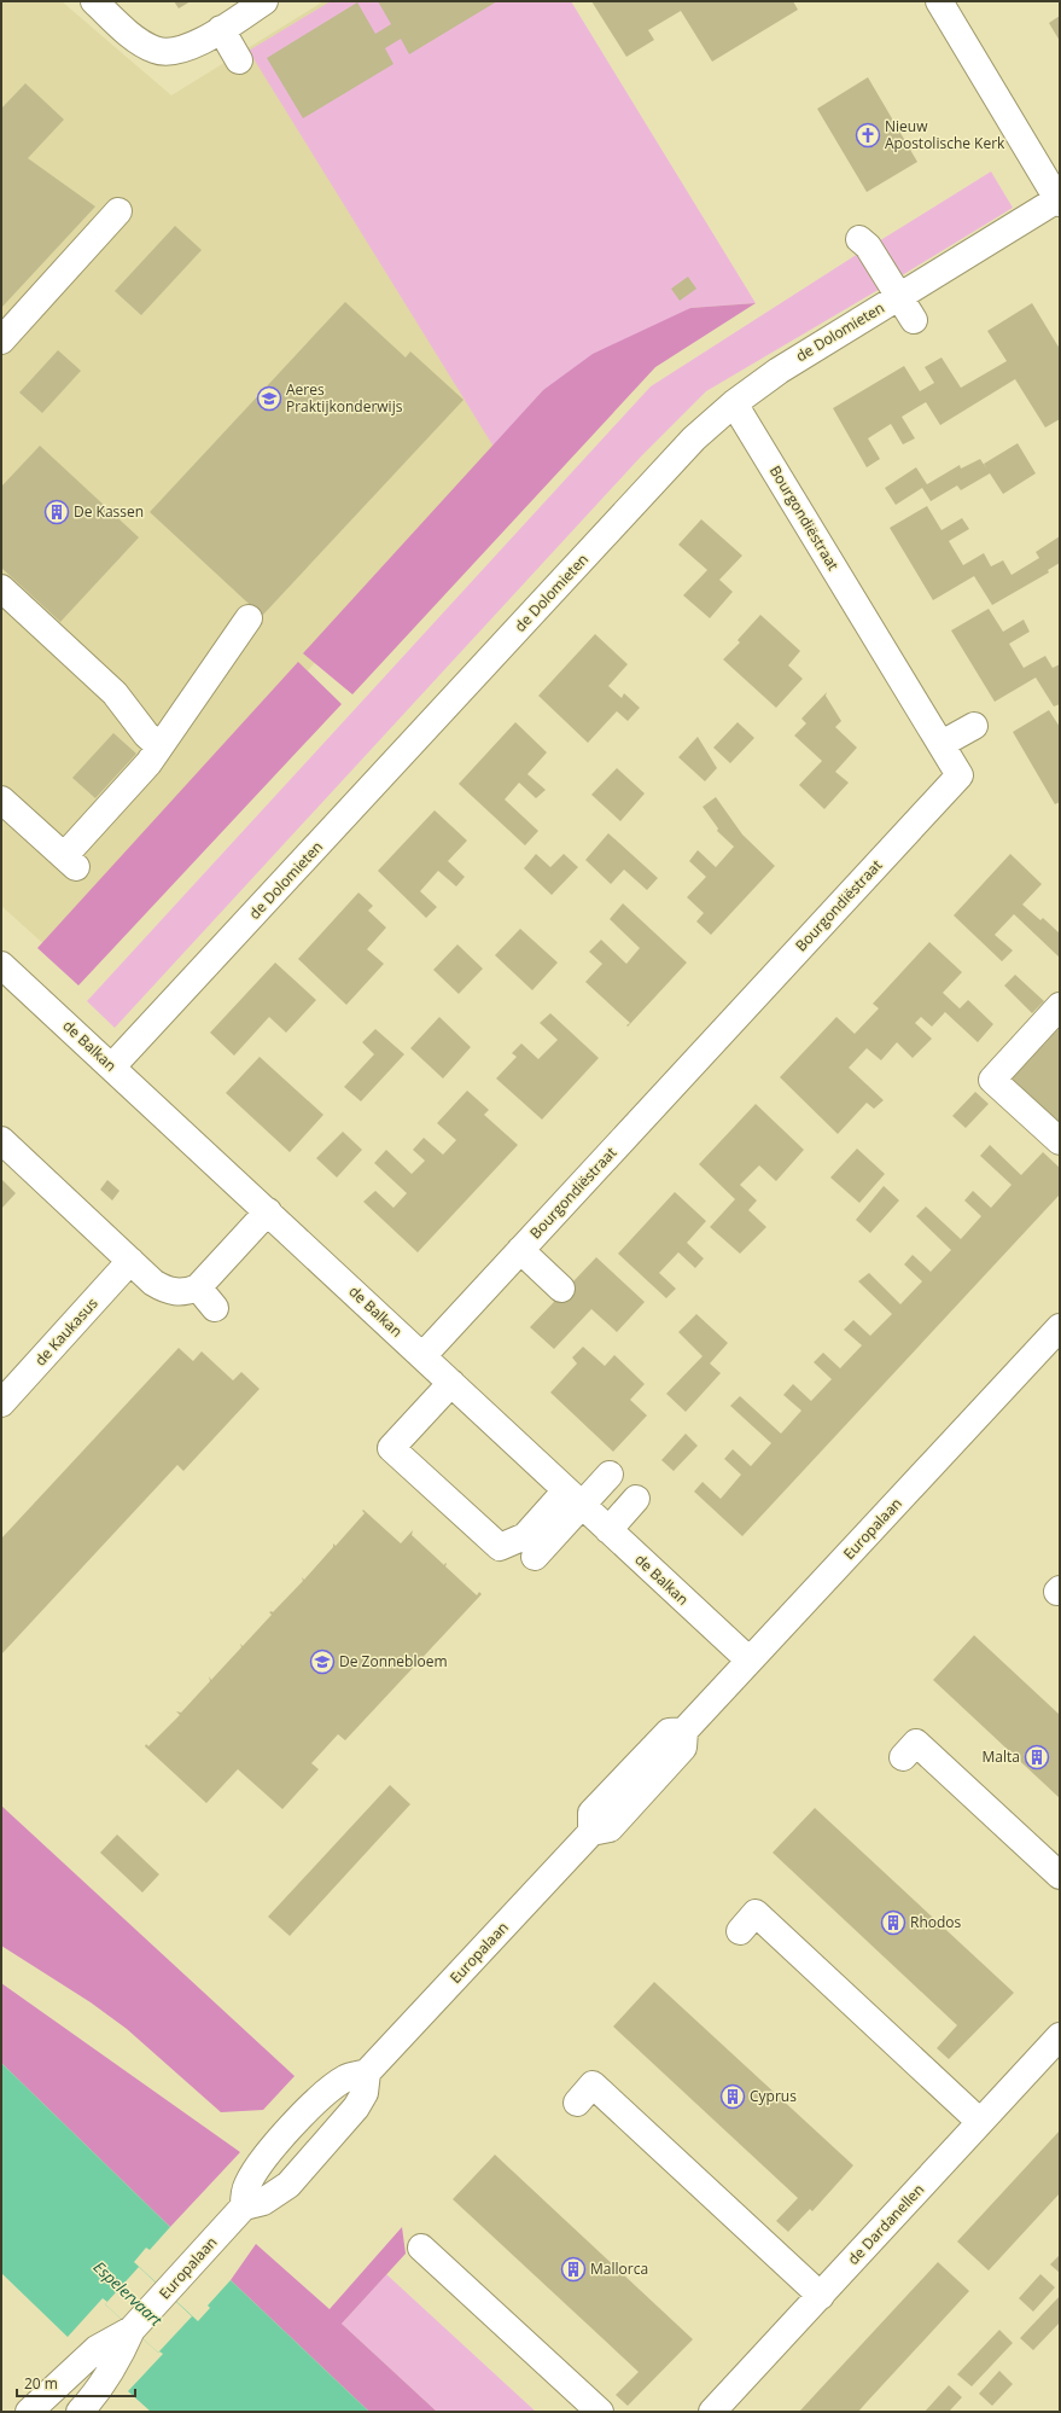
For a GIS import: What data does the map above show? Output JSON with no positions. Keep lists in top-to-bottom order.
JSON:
{
  "streets": {
    "street": [
      "de Dolomieten",
      "Bourgondiëstraat",
      "de Balkan",
      "de Kaukasus",
      "Europalaan",
      "de Dardanellen"
    ]
  },
  "crossings": [
    ["de Dolomieten", "Bourgondiëstraat"],
    ["de Dolomieten", "de Balkan"],
    ["Bourgondiëstraat", "de Balkan"],
    ["de Balkan", "Europalaan"]
  ],
  "water": ["Espelervaart"],
  "places": {
    "church": ["Nieuw Apostolische Kerk"],
    "school or university": ["Aeres Praktijkonderwijs", "De Zonnebloem"],
    "building": [
      "De Kassen",
      "Malta",
      "Rhodos",
      "Cyprus",
      "Mallorca"
    ]
  },
  "scale_bar": "20 m"
}
